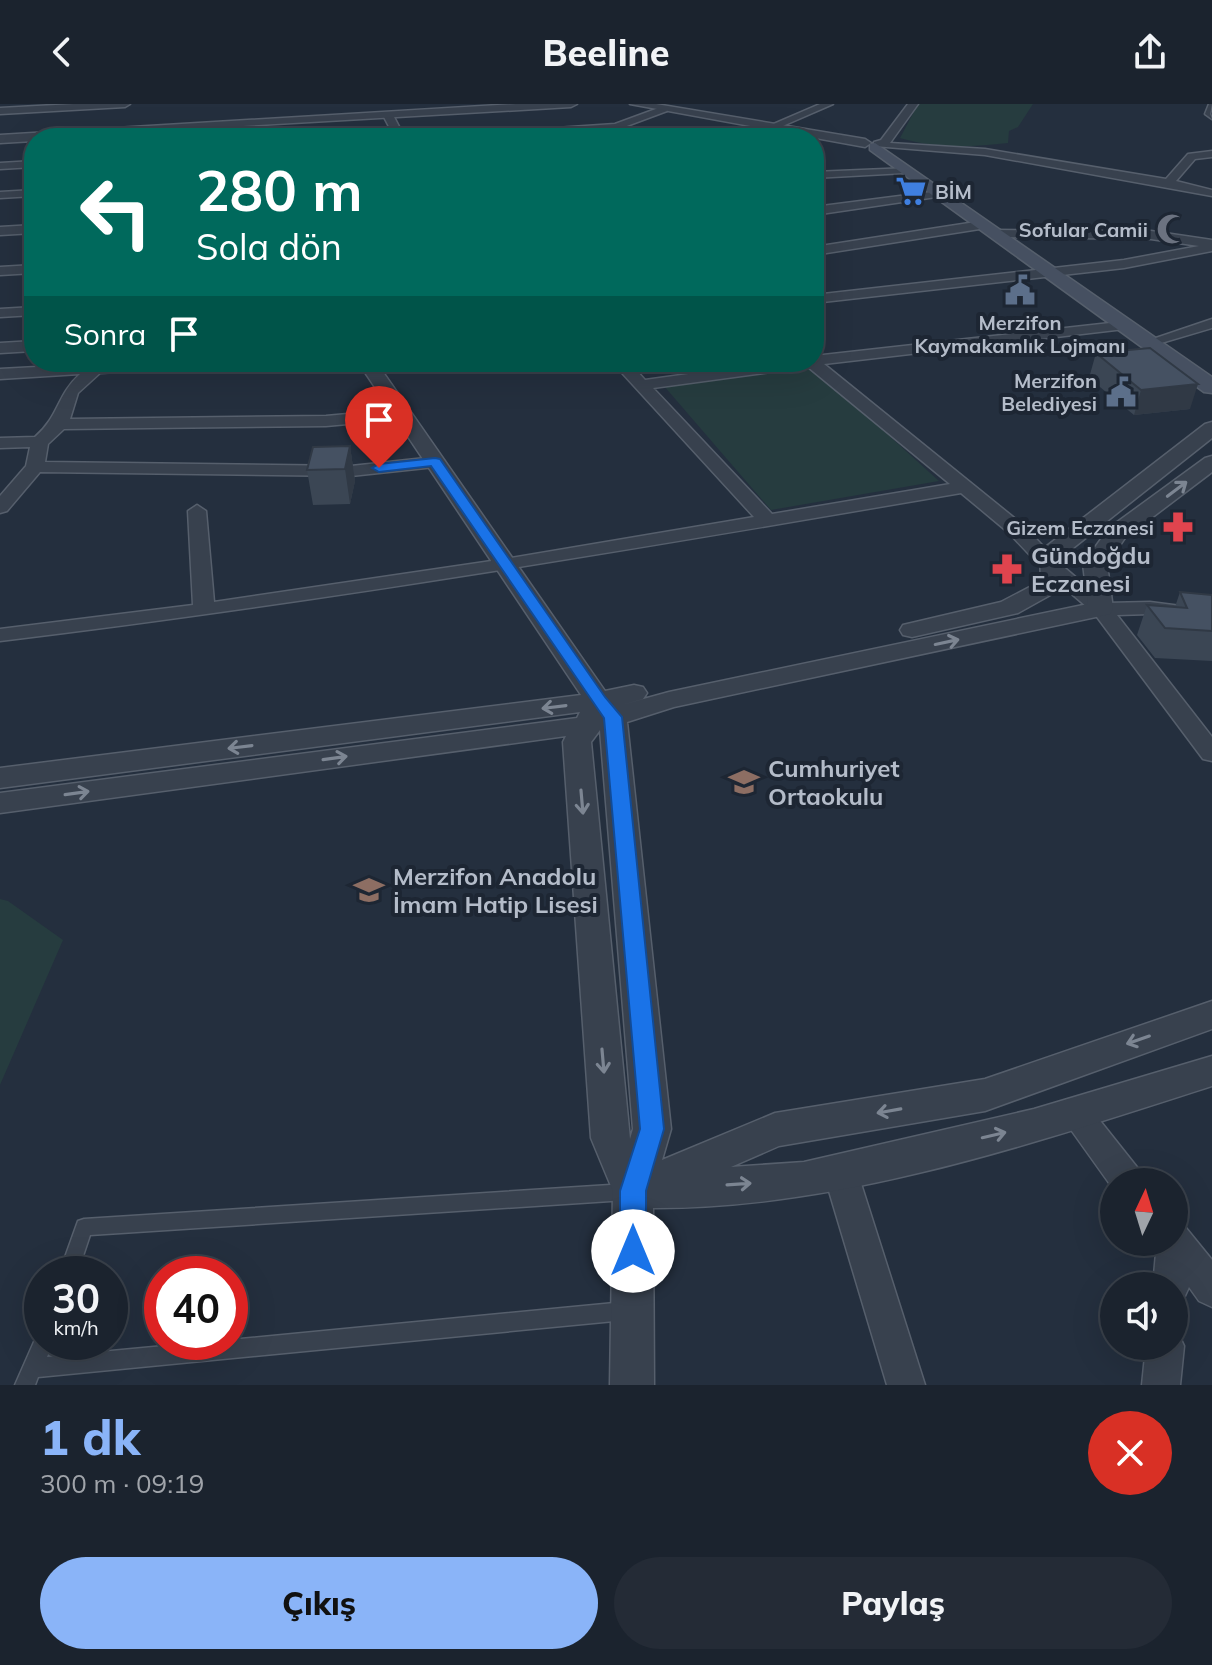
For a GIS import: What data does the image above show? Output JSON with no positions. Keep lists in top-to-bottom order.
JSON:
{
  "places": {
    "supermarket": ["BİM"],
    "mosque": ["Sofular Camii"],
    "public building": ["Merzifon Kaymakamlık Lojmanı", "Merzifon Belediyesi"],
    "pharmacy": ["Gizem Eczanesi", "Gündoğdu Eczanesi"],
    "school or university": ["Cumhuriyet Ortaokulu", "Merzifon Anadolu İmam Hatip Lisesi"]
  },
  "north": "top",
  "page": {
    "header": "Beeline",
    "turn": ["280 m", "Sola dön"],
    "then": "Sonra",
    "speed": "30 km/h",
    "limit": "40",
    "heading": ["1 dk", "300 m · 09:19"],
    "buttons": ["Çıkış", "Paylaş"]
  }
}
